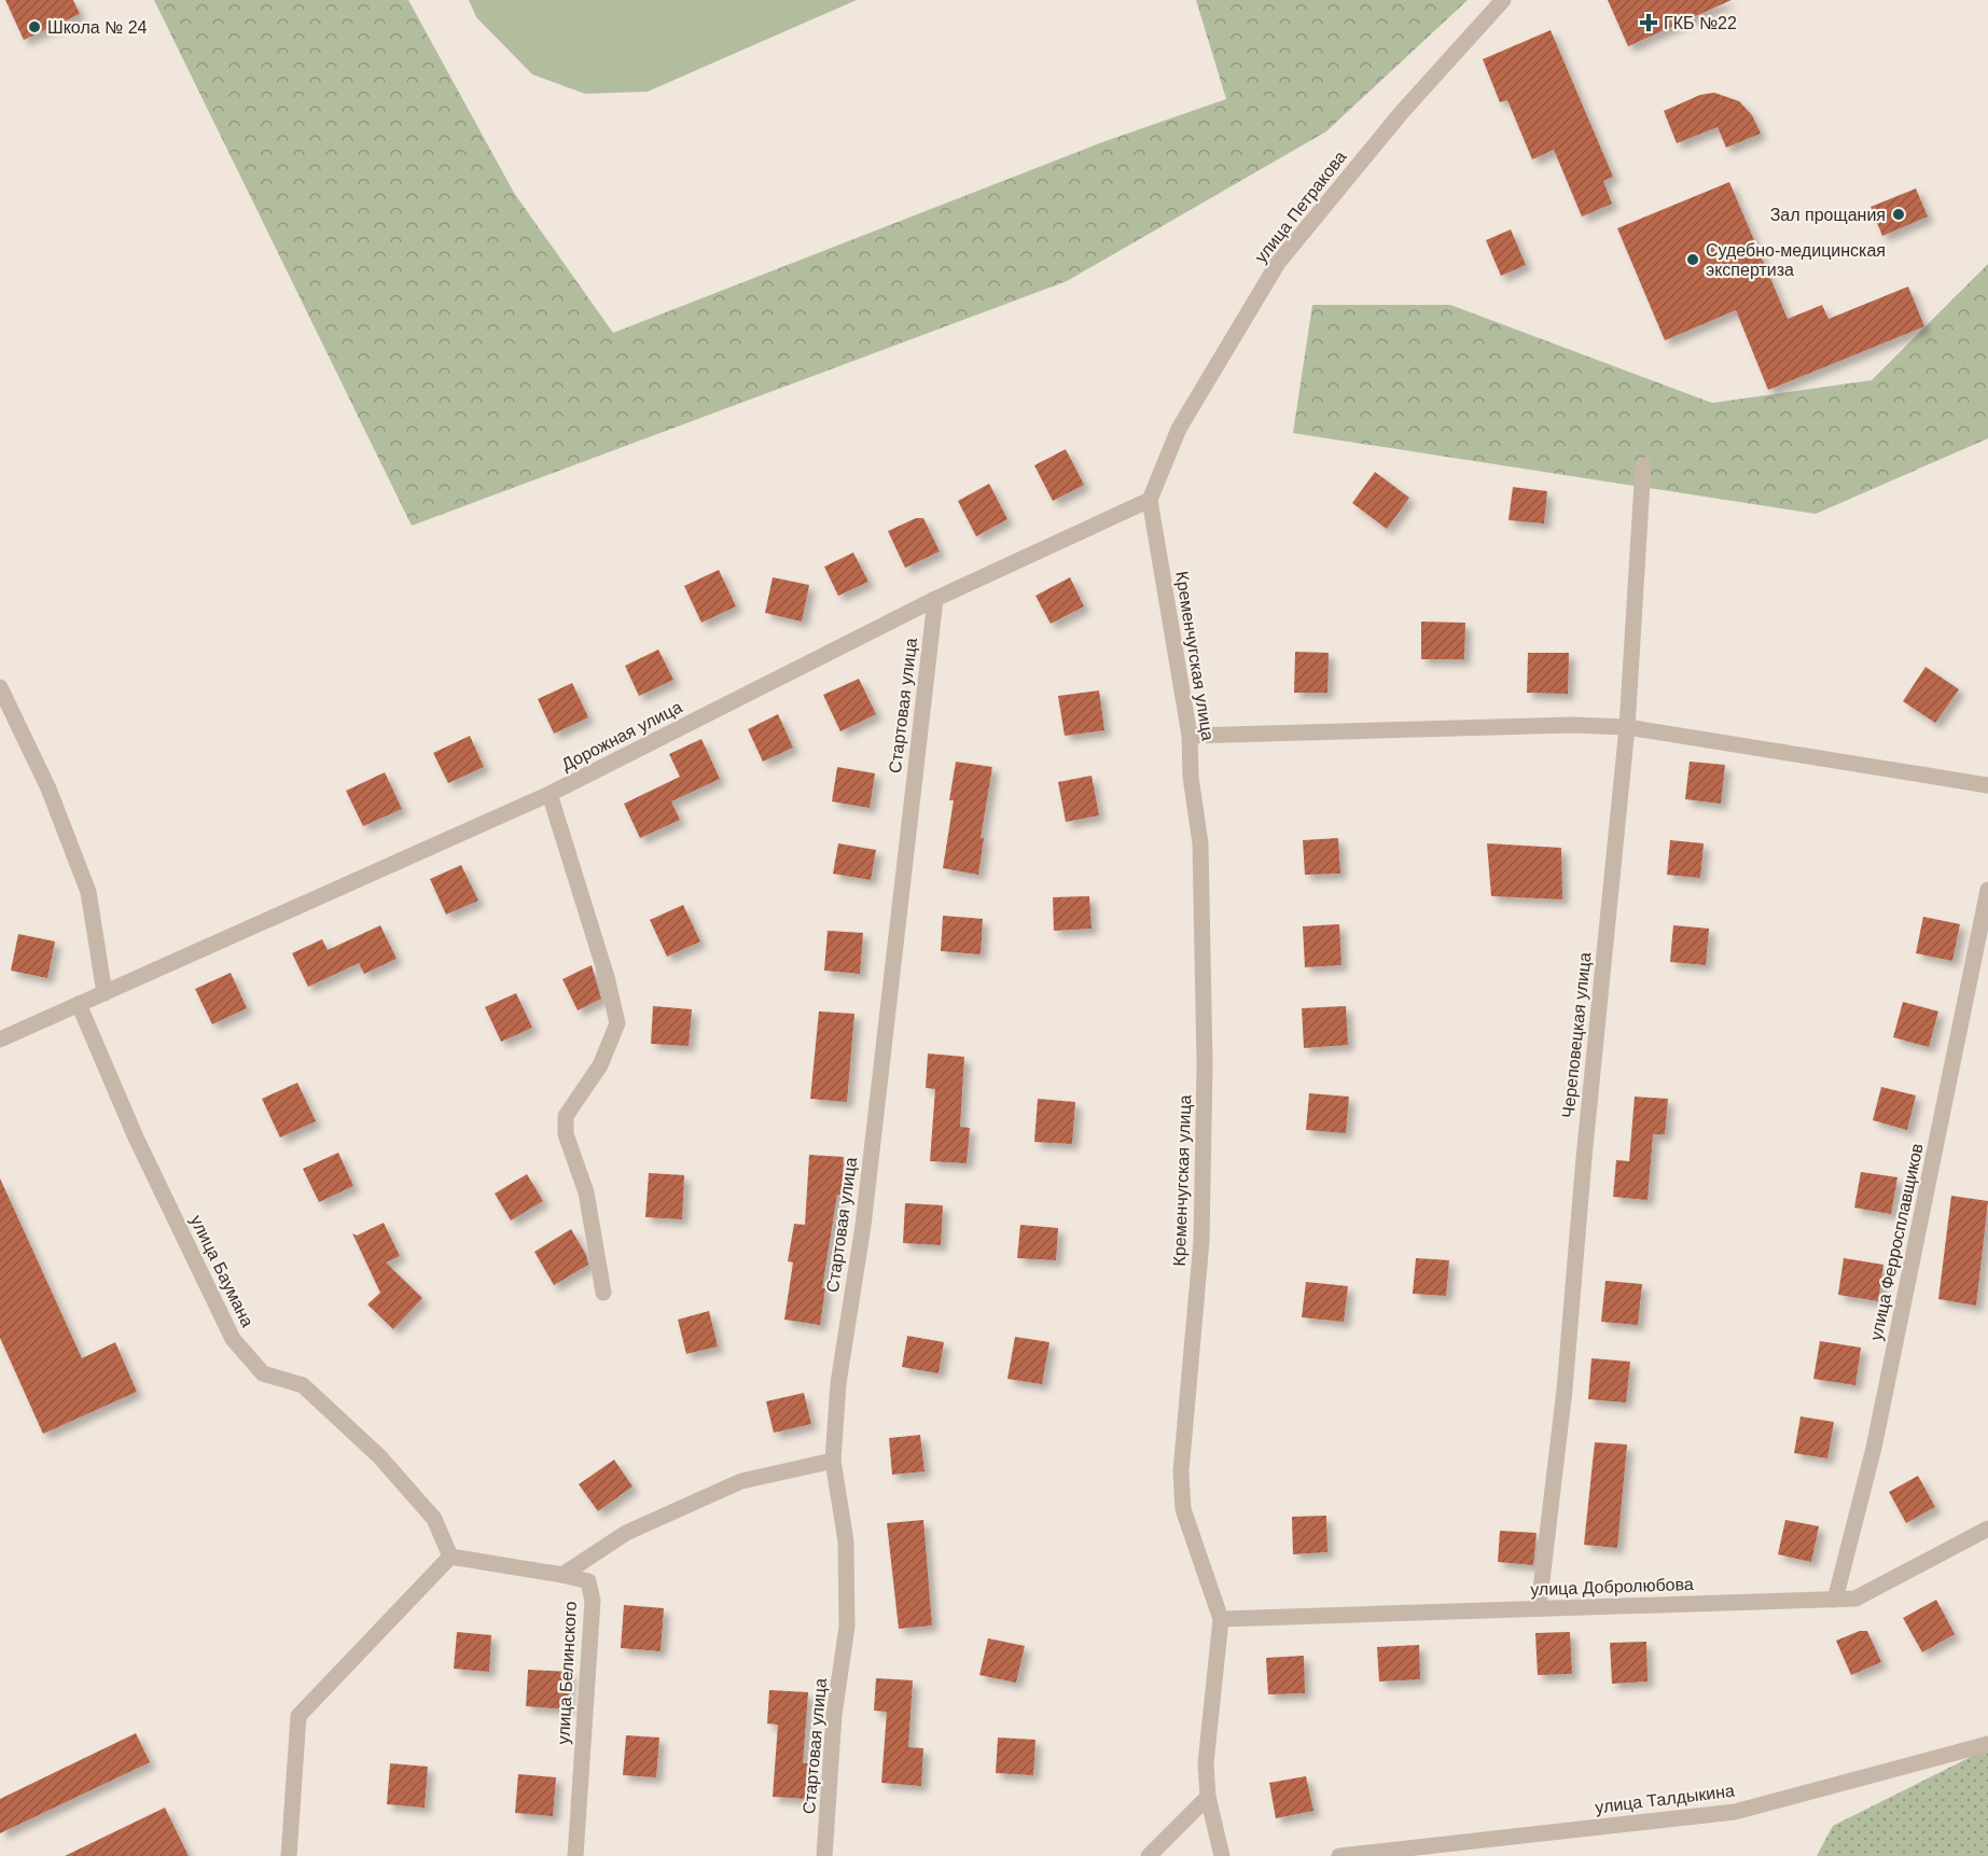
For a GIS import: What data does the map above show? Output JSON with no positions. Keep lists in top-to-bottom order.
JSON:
{
  "streets": {
    "street": [
      "улица Петракова",
      "Кременчугская улица",
      "Стартовая улица",
      "Дорожная улица",
      "Череповецкая улица",
      "улица Ферросплавщиков",
      "улица Баумана",
      "улица Добролюбова",
      "улица Белинского",
      "улица Талдыкина"
    ]
  },
  "crossings": [
    ["улица Петракова", "Кременчугская улица"],
    ["улица Петракова", "Дорожная улица"],
    ["Кременчугская улица", "Дорожная улица"],
    ["Кременчугская улица", "улица Добролюбова"],
    ["Стартовая улица", "Дорожная улица"],
    ["Стартовая улица", "улица Белинского"],
    ["Дорожная улица", "улица Баумана"],
    ["Череповецкая улица", "улица Добролюбова"],
    ["улица Ферросплавщиков", "улица Добролюбова"]
  ],
  "places": {
    "health": ["ГКБ №22"],
    "other": ["Школа № 24", "Зал прощания", "Судебно-медицинская экспертиза"]
  }
}
